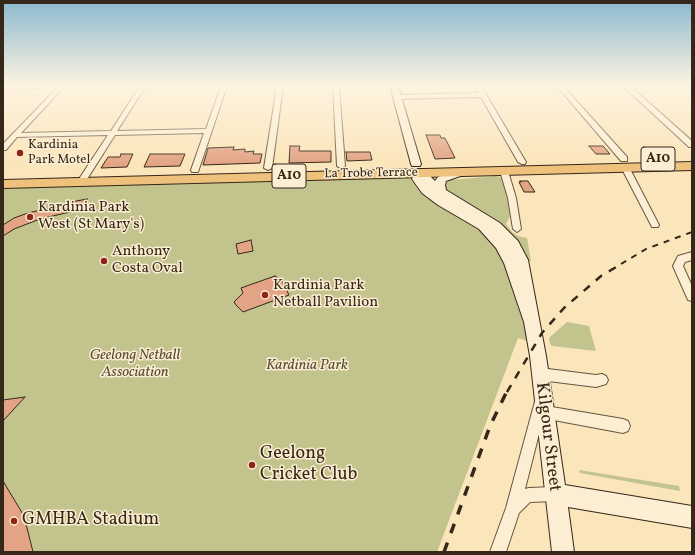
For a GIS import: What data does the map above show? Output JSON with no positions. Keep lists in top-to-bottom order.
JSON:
{
  "streets": {
    "highway": ["A10", "La Trobe Terrace"],
    "street": ["Kilgour Street"]
  },
  "crossings": [
    ["La Trobe Terrace", "Kilgour Street"]
  ],
  "parks": ["Geelong Netball Association", "Kardinia Park"],
  "places": [
    "Kardinia Park Motel",
    "Kardinia Park West (St Mary's)",
    "Anthony Costa Oval",
    "Kardinia Park Netball Pavilion",
    "Geelong Cricket Club",
    "GMHBA Stadium"
  ]
}
